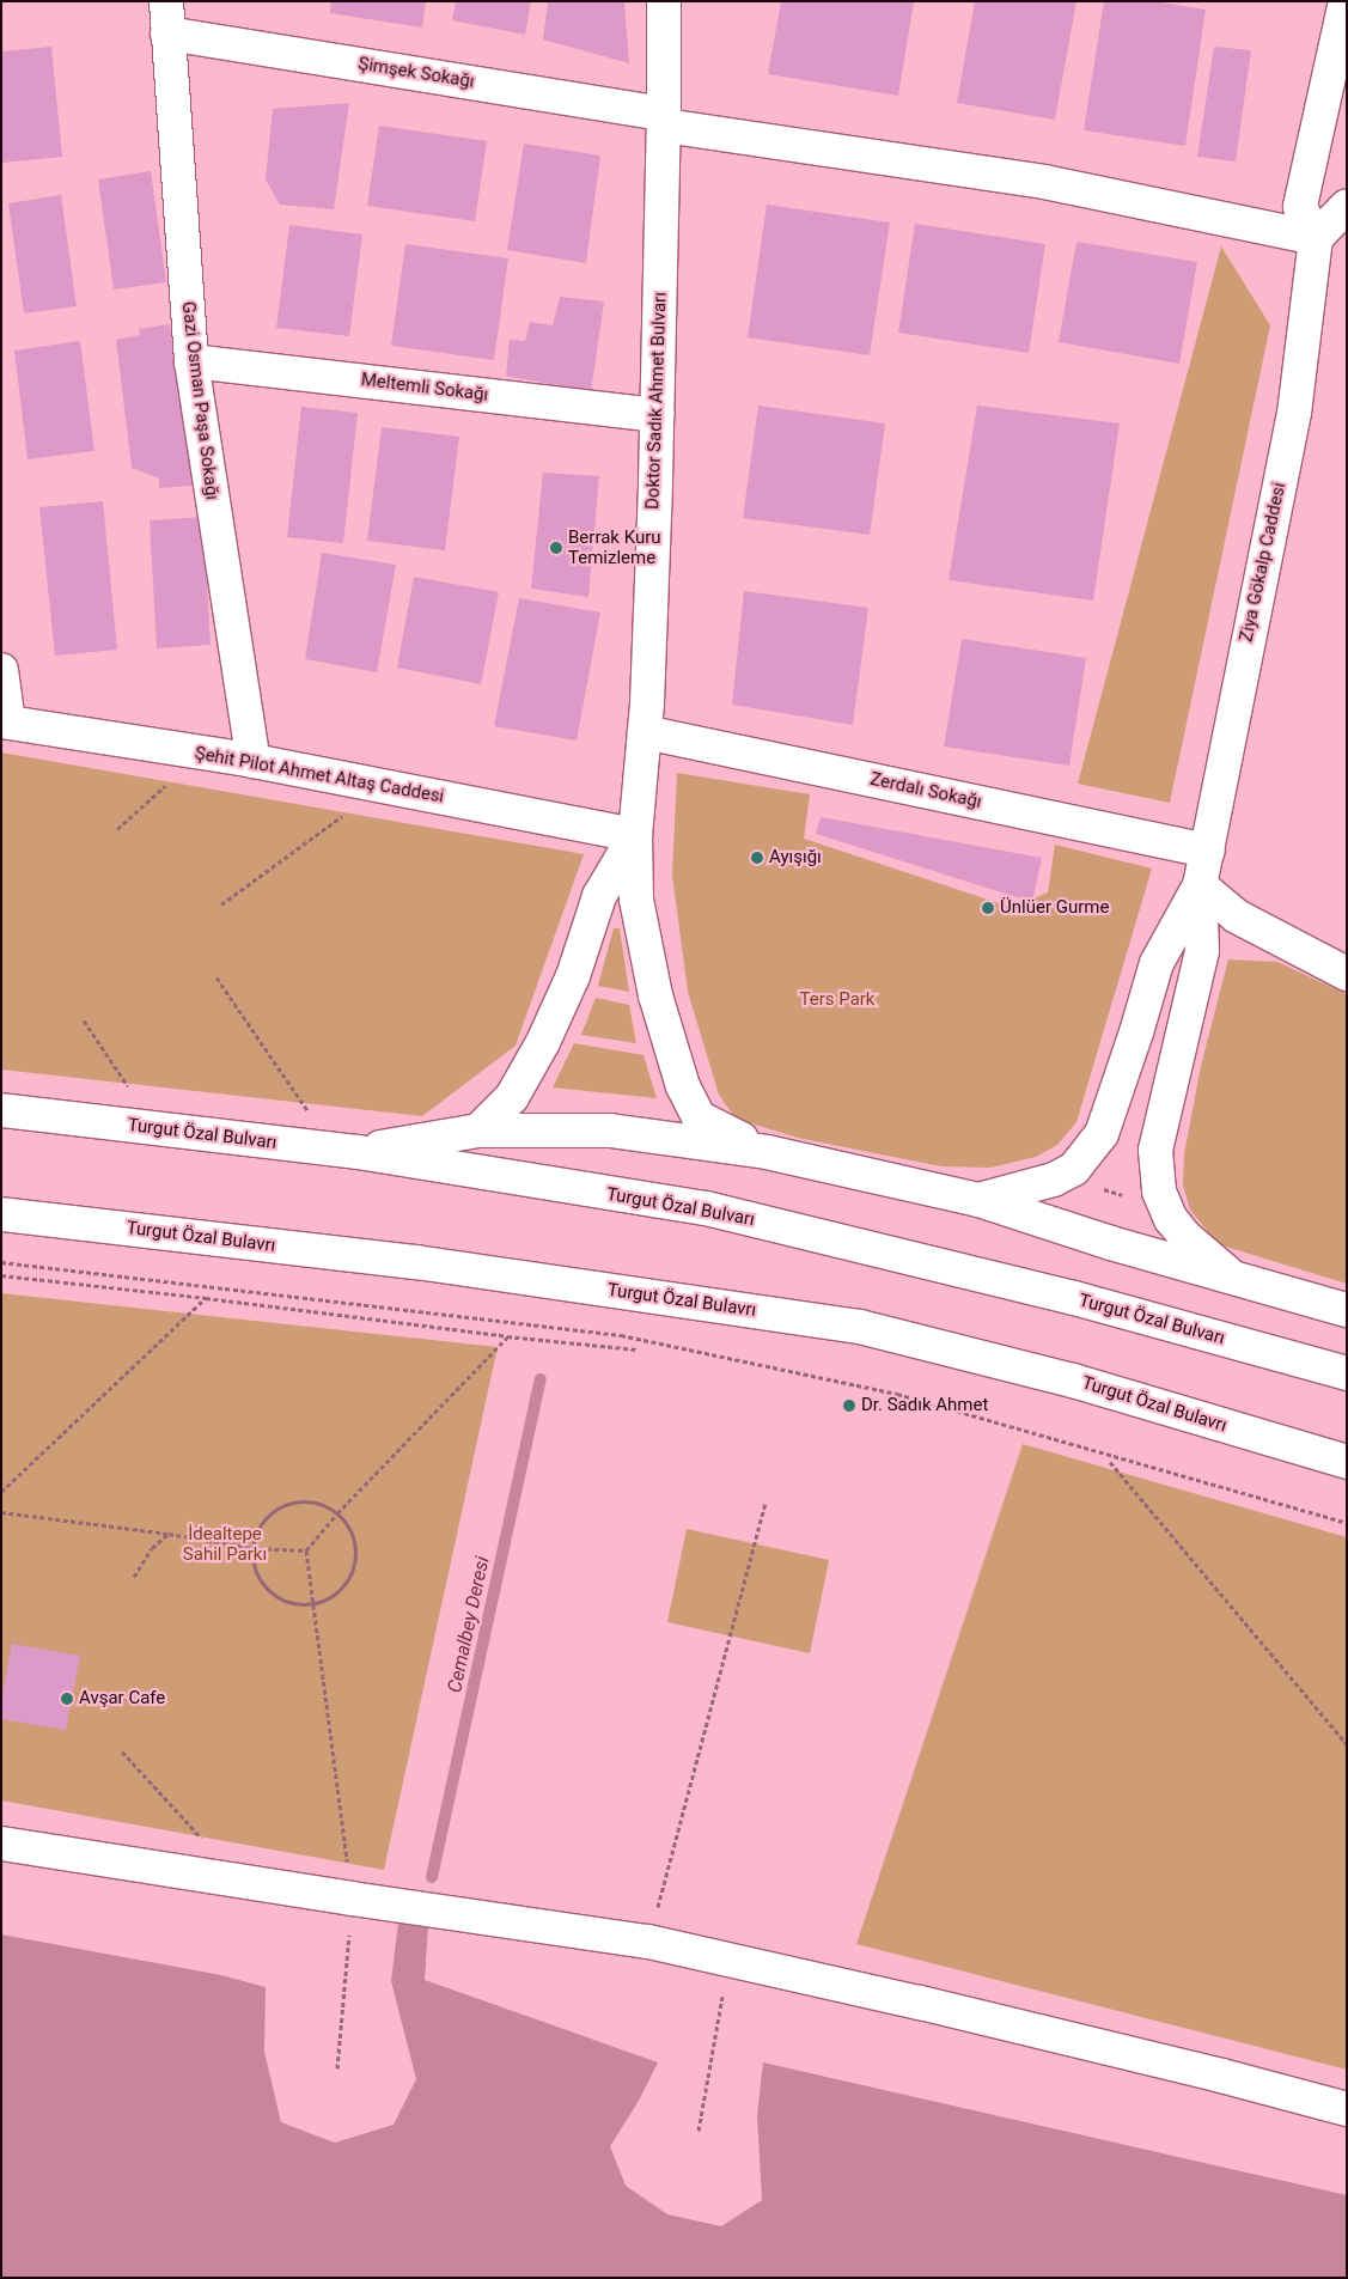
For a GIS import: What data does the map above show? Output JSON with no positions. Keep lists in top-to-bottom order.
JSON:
{
  "streets": {
    "main road": [
      "Şimşek Sokağı",
      "Meltemli Sokağı",
      "Gazi Osman Paşa Sokağı",
      "Doktor Sadık Ahmet Bulvarı",
      "Ziya Gökalp Caddesi",
      "Şehit Pilot Ahmet Altaş Caddesi",
      "Zerdalı Sokağı",
      "Turgut Özal Bulvarı",
      "Turgut Özal Bulavrı"
    ]
  },
  "crossings": [
    ["Şimşek Sokağı", "Gazi Osman Paşa Sokağı"],
    ["Şimşek Sokağı", "Doktor Sadık Ahmet Bulvarı"],
    ["Şimşek Sokağı", "Ziya Gökalp Caddesi"],
    ["Meltemli Sokağı", "Gazi Osman Paşa Sokağı"],
    ["Meltemli Sokağı", "Doktor Sadık Ahmet Bulvarı"],
    ["Gazi Osman Paşa Sokağı", "Şehit Pilot Ahmet Altaş Caddesi"],
    ["Doktor Sadık Ahmet Bulvarı", "Şehit Pilot Ahmet Altaş Caddesi"],
    ["Doktor Sadık Ahmet Bulvarı", "Zerdalı Sokağı"],
    ["Ziya Gökalp Caddesi", "Zerdalı Sokağı"]
  ],
  "water": ["Cemalbey Deresi"],
  "parks": ["Ters Park", "İdealtepe Sahil Parkı"],
  "places": [
    "Berrak Kuru Temizleme",
    "Ayışığı",
    "Ünlüer Gurme",
    "Dr. Sadık Ahmet",
    "Avşar Cafe"
  ]
}
